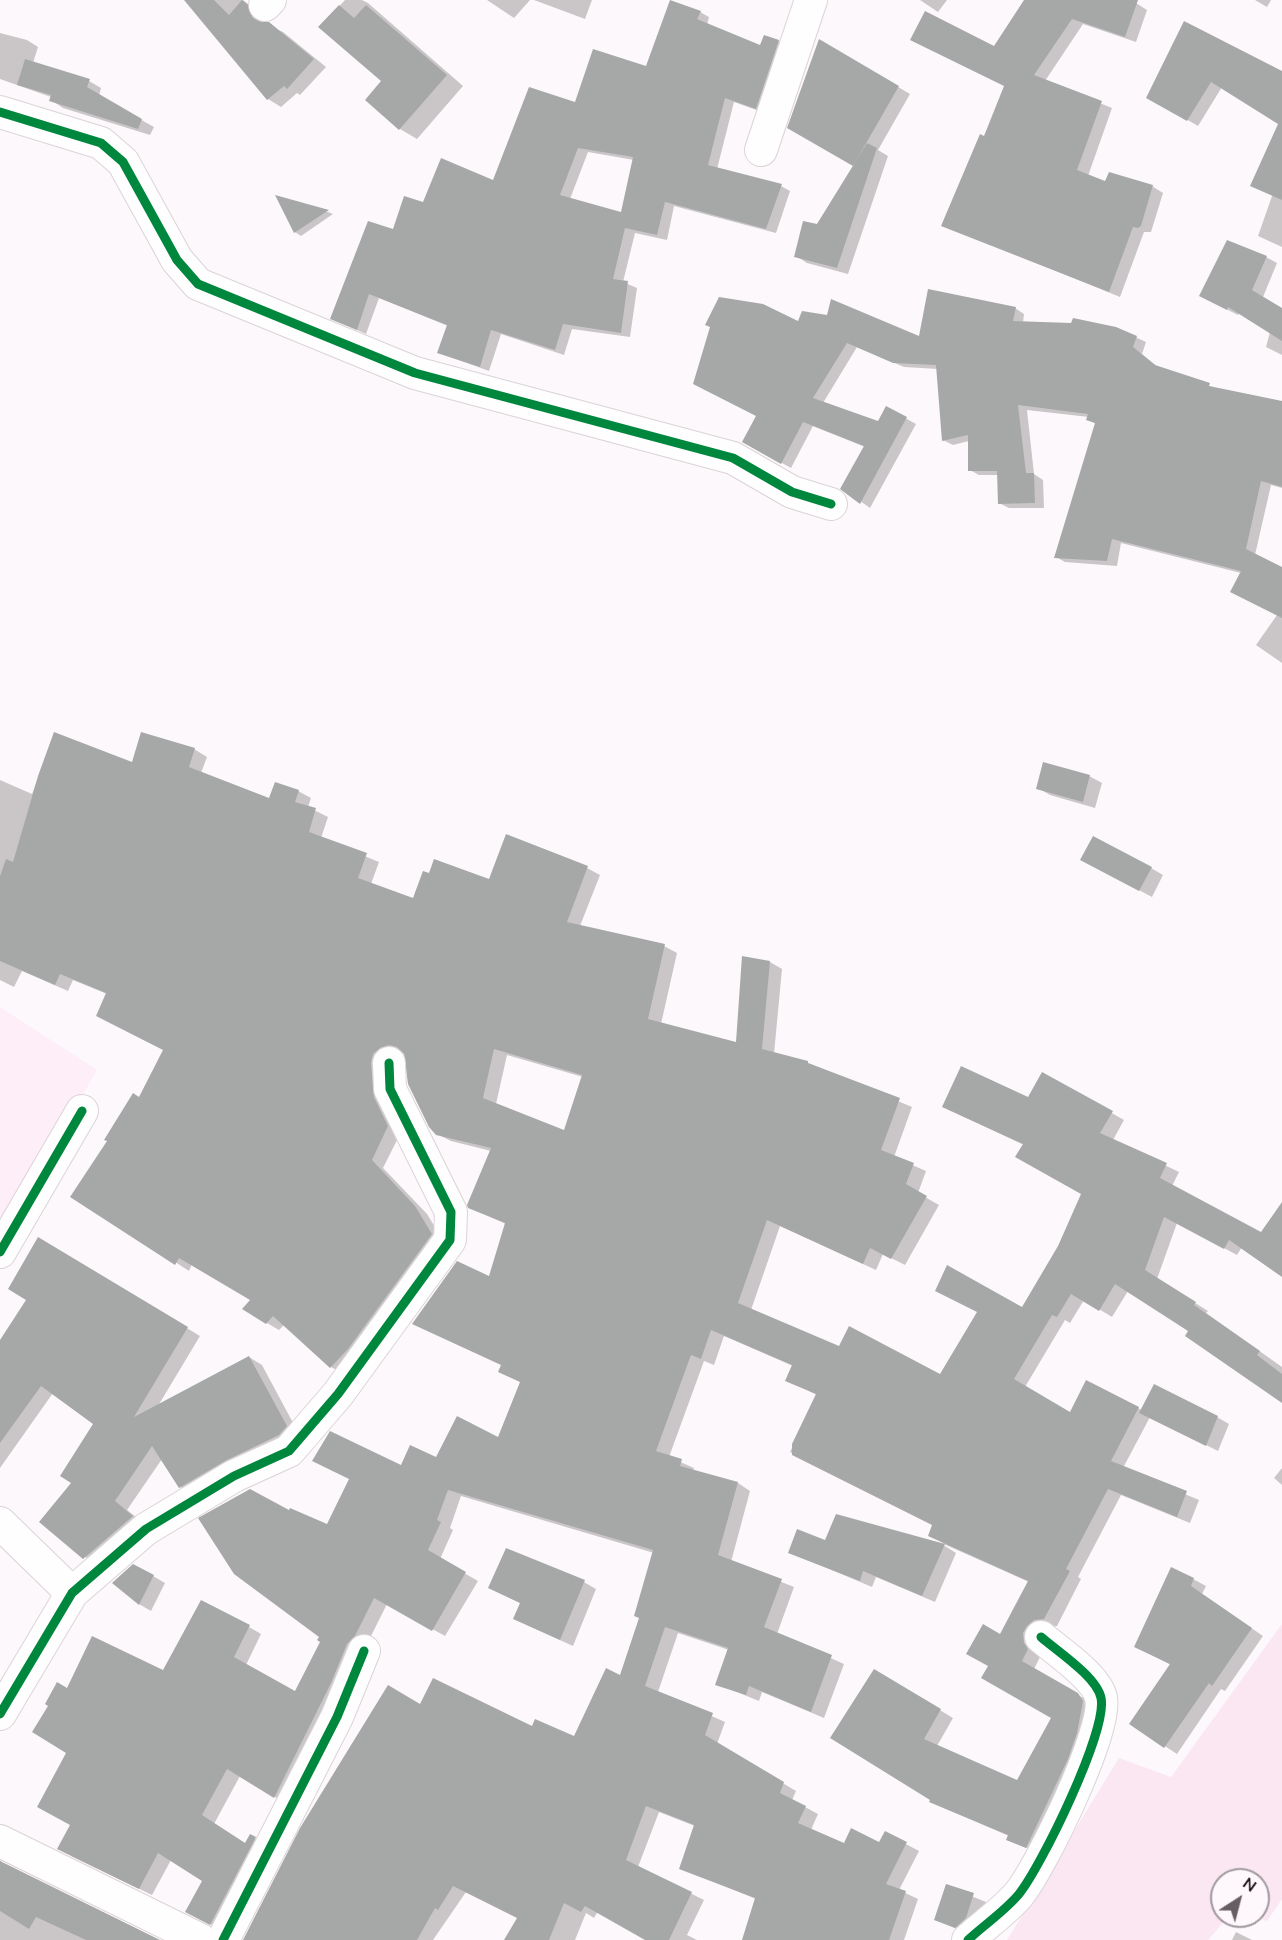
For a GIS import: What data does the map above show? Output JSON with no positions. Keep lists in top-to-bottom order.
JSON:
{
  "north": "top right"
}
